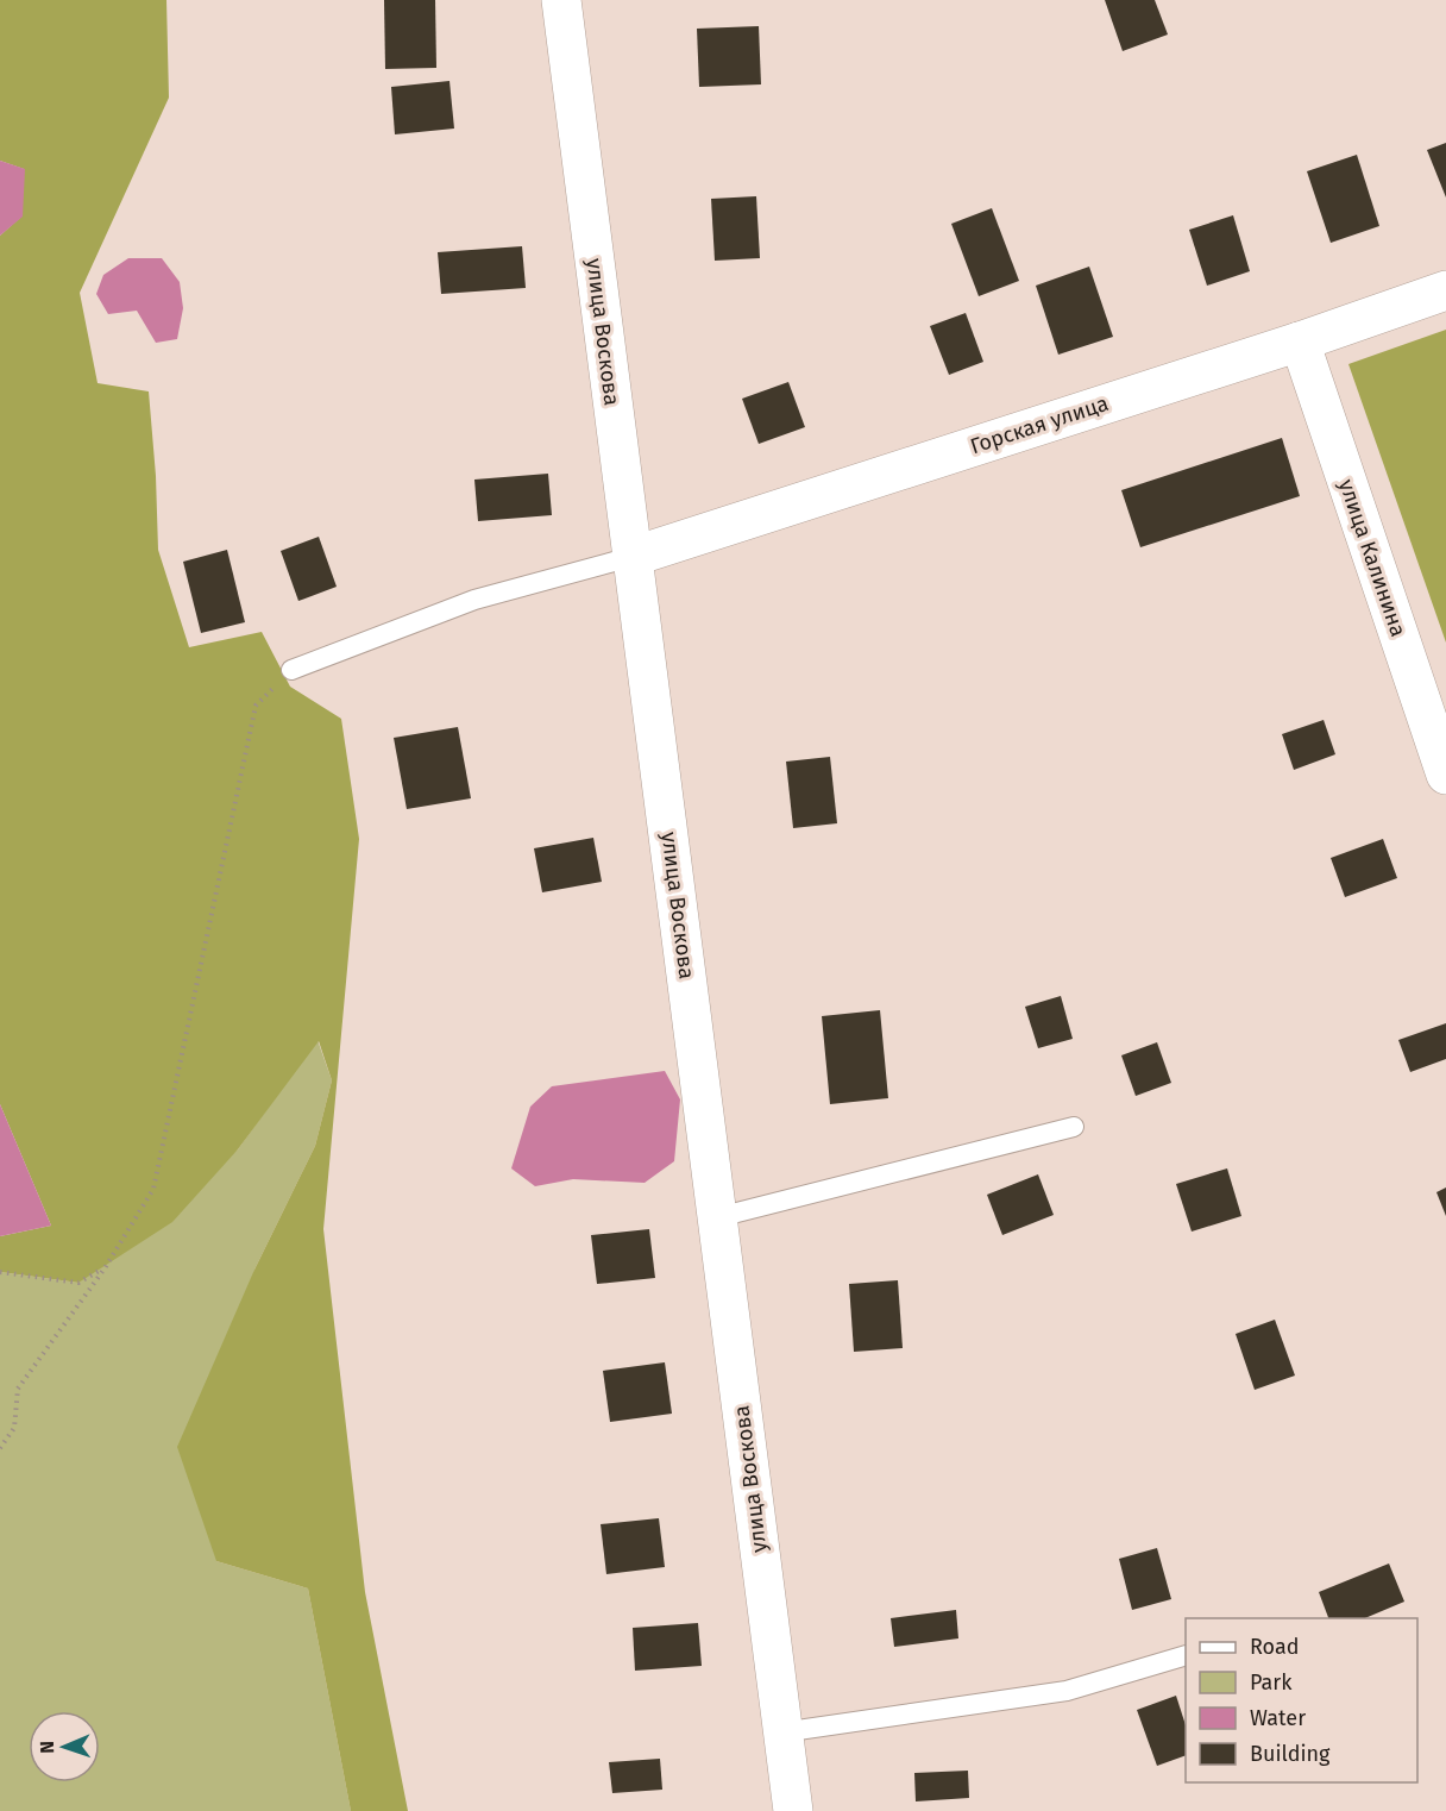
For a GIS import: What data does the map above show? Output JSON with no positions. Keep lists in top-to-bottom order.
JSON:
{
  "streets": {
    "street": ["улица Воскова", "Горская улица", "улица Калинина"]
  },
  "crossings": [
    ["улица Воскова", "Горская улица"],
    ["Горская улица", "улица Калинина"]
  ],
  "legend": [
    "Road",
    "Park",
    "Water",
    "Building"
  ],
  "north": "left"
}
